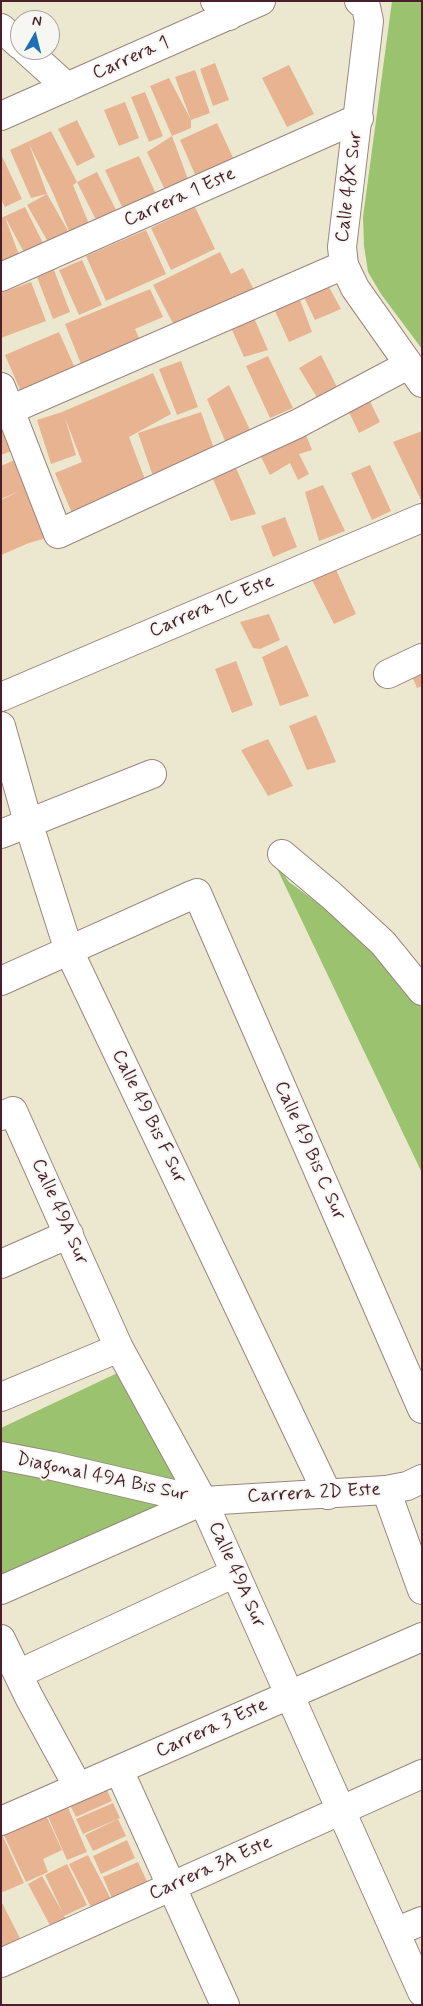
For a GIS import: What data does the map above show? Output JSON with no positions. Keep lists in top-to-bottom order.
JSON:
{
  "streets": {
    "street": [
      "Carrera 1",
      "Calle 48X Sur",
      "Carrera 1 Este",
      "Carrera 1C Este",
      "Calle 49 Bis F Sur",
      "Calle 49 Bis C Sur",
      "Calle 49A Sur",
      "Diagonal 49A Bis Sur",
      "Carrera 2D Este",
      "Carrera 3 Este",
      "Carrera 3A Este"
    ]
  },
  "crossings": [
    ["Calle 48X Sur", "Carrera 1 Este"],
    ["Calle 49 Bis F Sur", "Calle 49 Bis C Sur"],
    ["Calle 49 Bis F Sur", "Carrera 2D Este"],
    ["Calle 49A Sur", "Diagonal 49A Bis Sur"],
    ["Calle 49A Sur", "Carrera 2D Este"],
    ["Calle 49A Sur", "Carrera 3 Este"],
    ["Calle 49A Sur", "Carrera 3A Este"],
    ["Diagonal 49A Bis Sur", "Carrera 2D Este"]
  ],
  "north": "top"
}
